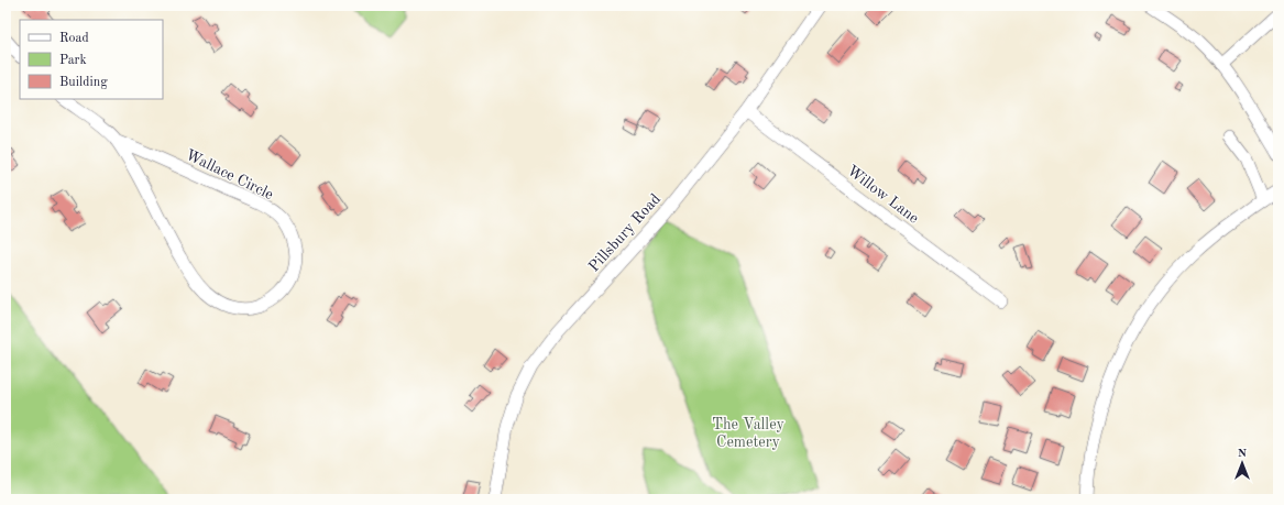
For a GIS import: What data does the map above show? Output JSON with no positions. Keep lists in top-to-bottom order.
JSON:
{
  "streets": {
    "street": ["Wallace Circle", "Willow Lane", "Pillsbury Road"]
  },
  "crossings": [
    ["Willow Lane", "Pillsbury Road"]
  ],
  "parks": ["The Valley Cemetery"],
  "legend": ["Road", "Park", "Building"],
  "north": "top"
}
